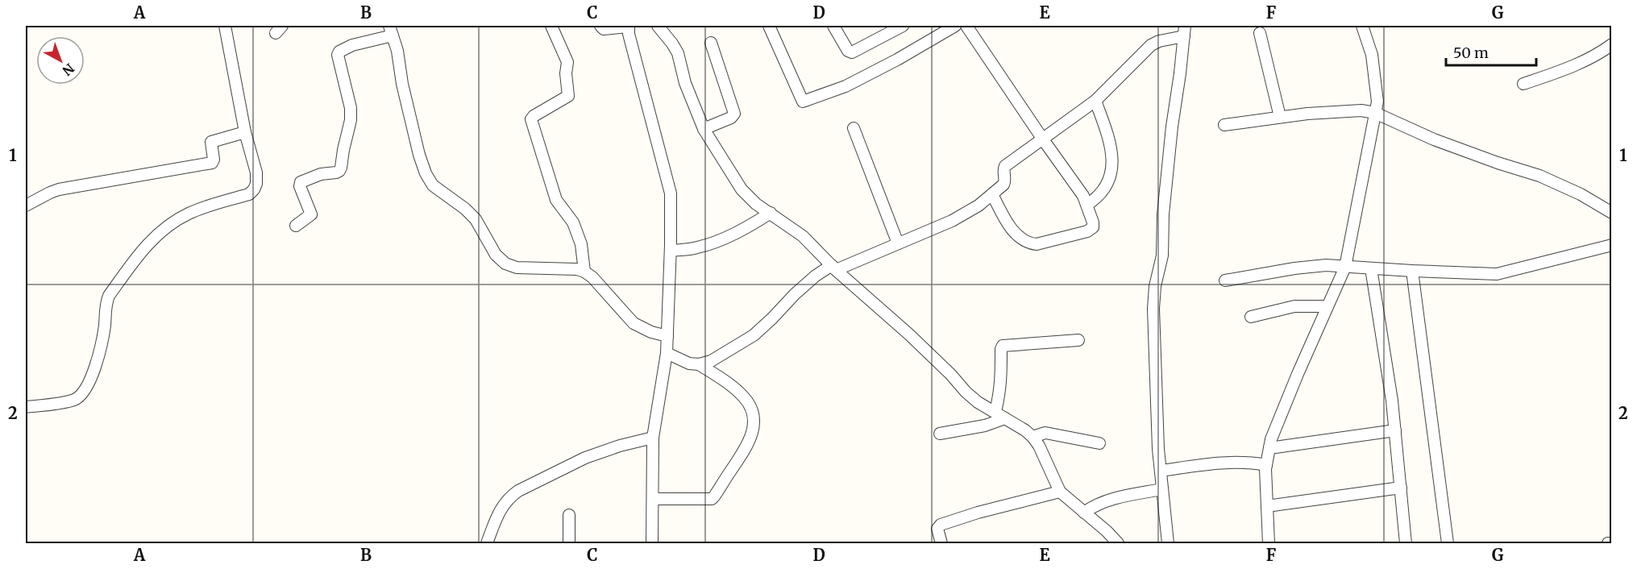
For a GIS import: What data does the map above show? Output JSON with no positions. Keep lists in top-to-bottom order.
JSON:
{
  "scale_bar": "50 m",
  "north": "bottom right",
  "grid": {
    "columns": [
      "A",
      "B",
      "C",
      "D",
      "E",
      "F",
      "G"
    ],
    "rows": ["1", "2"]
  }
}
